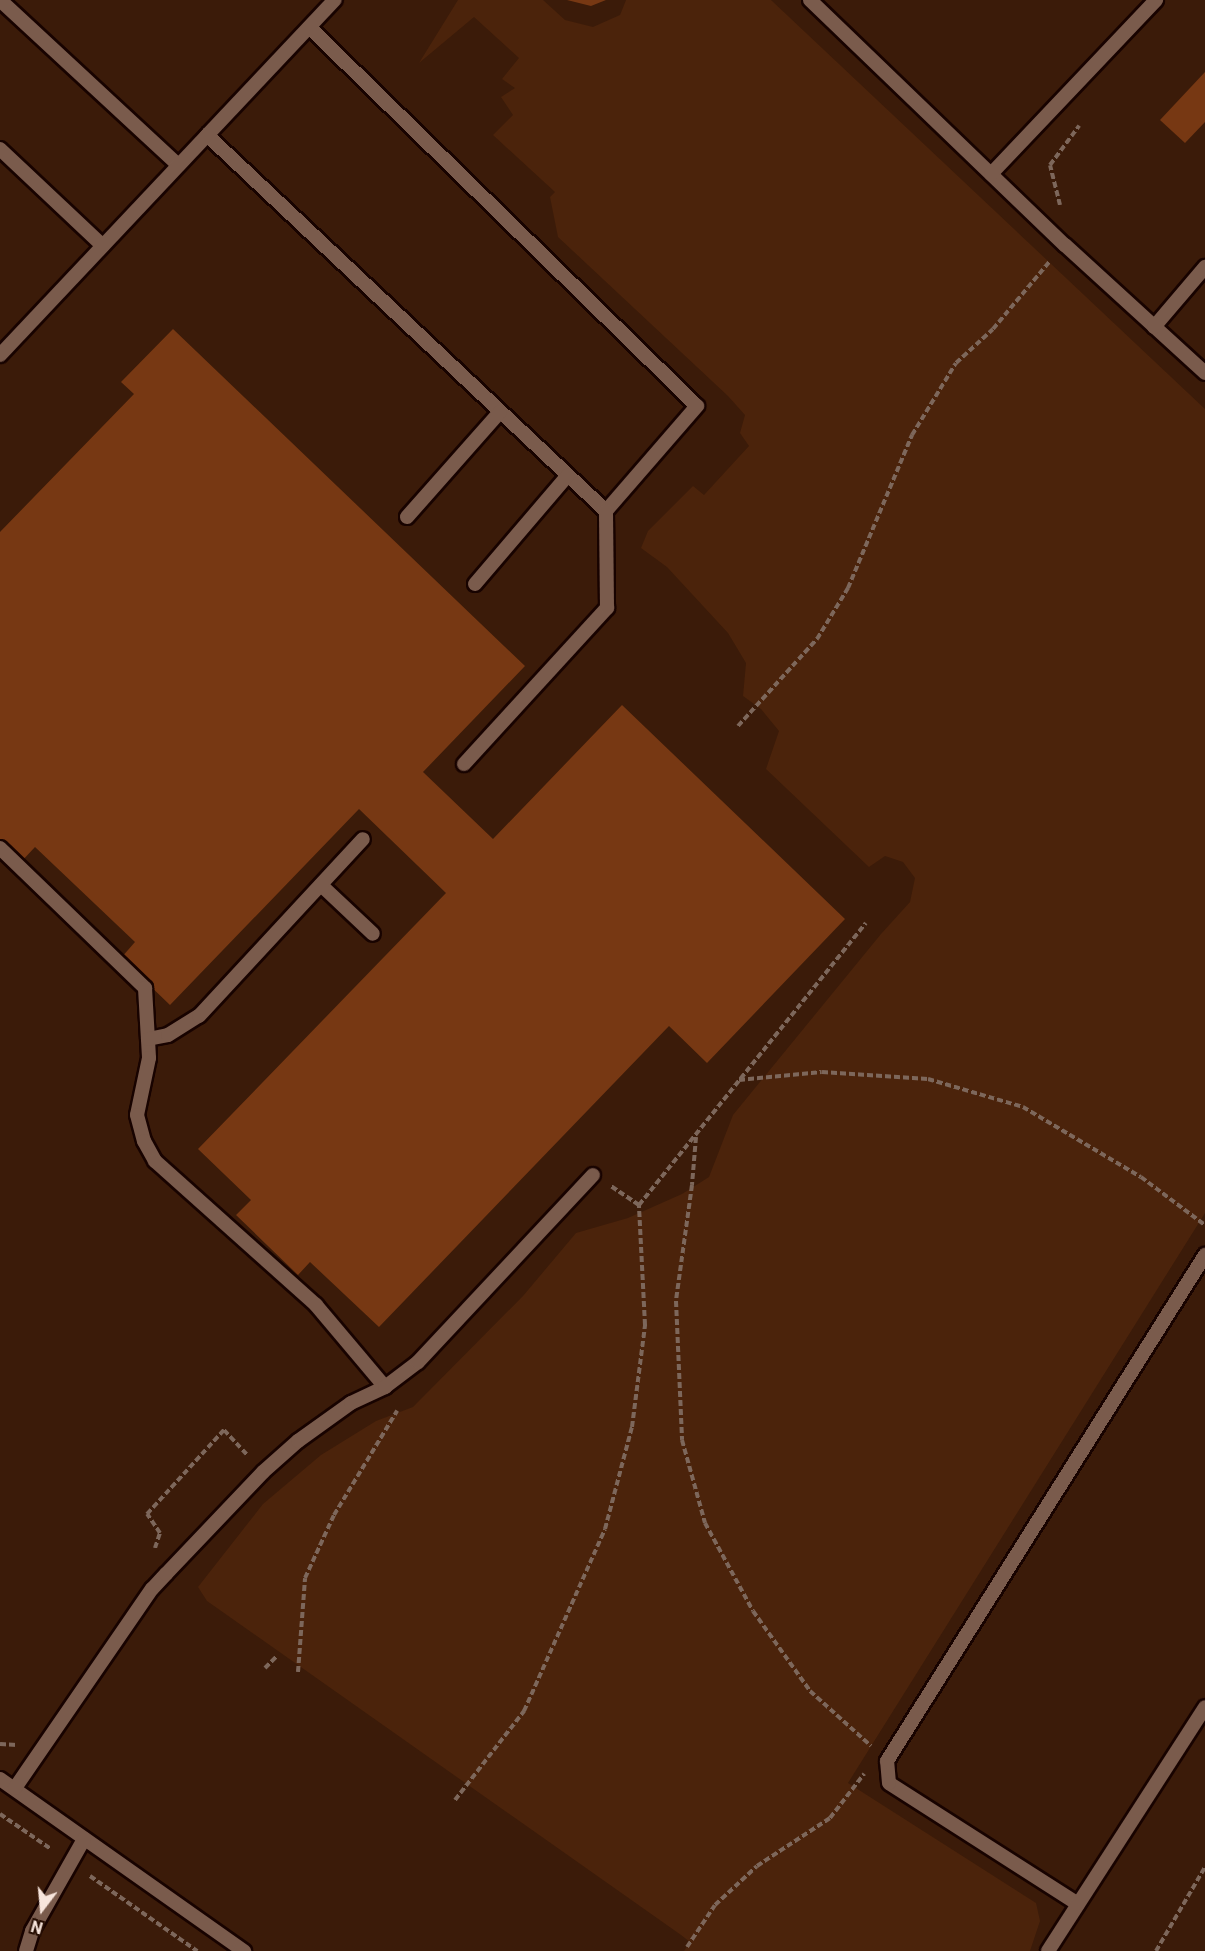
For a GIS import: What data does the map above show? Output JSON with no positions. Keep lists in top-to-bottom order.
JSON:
{
  "north": "bottom"
}
